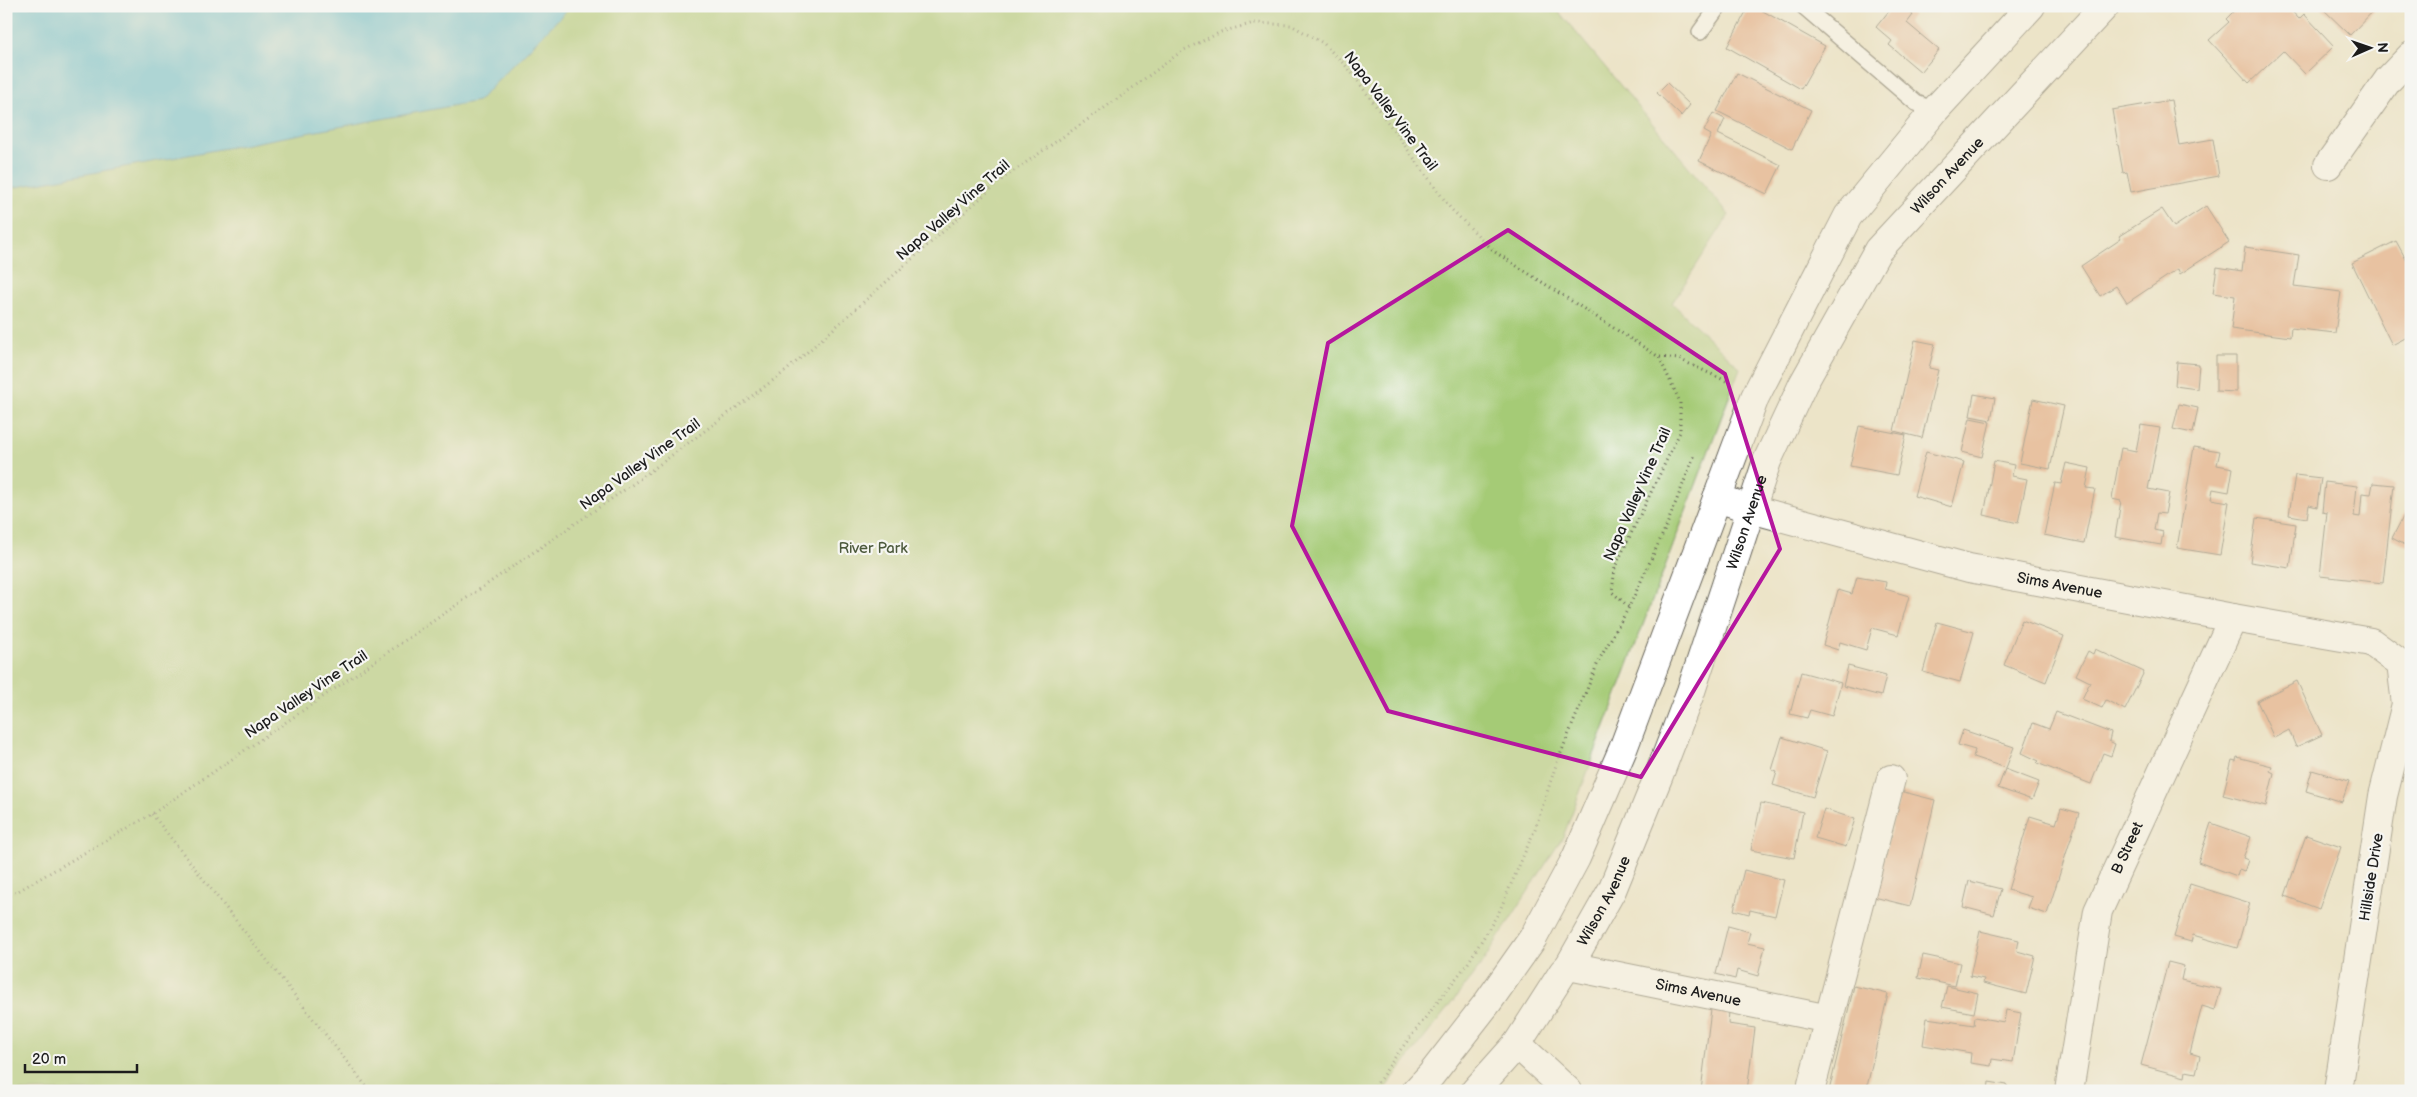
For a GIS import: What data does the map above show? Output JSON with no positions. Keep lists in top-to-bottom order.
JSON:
{
  "streets": {
    "main road": [
      "Wilson Avenue",
      "Sims Avenue",
      "B Street",
      "Hillside Drive"
    ],
    "path": ["Napa Valley Vine Trail"]
  },
  "crossings": [
    ["Wilson Avenue", "Sims Avenue"],
    ["Sims Avenue", "B Street"],
    ["Sims Avenue", "Hillside Drive"]
  ],
  "parks": ["River Park"],
  "scale_bar": "20 m",
  "north": "right"
}
